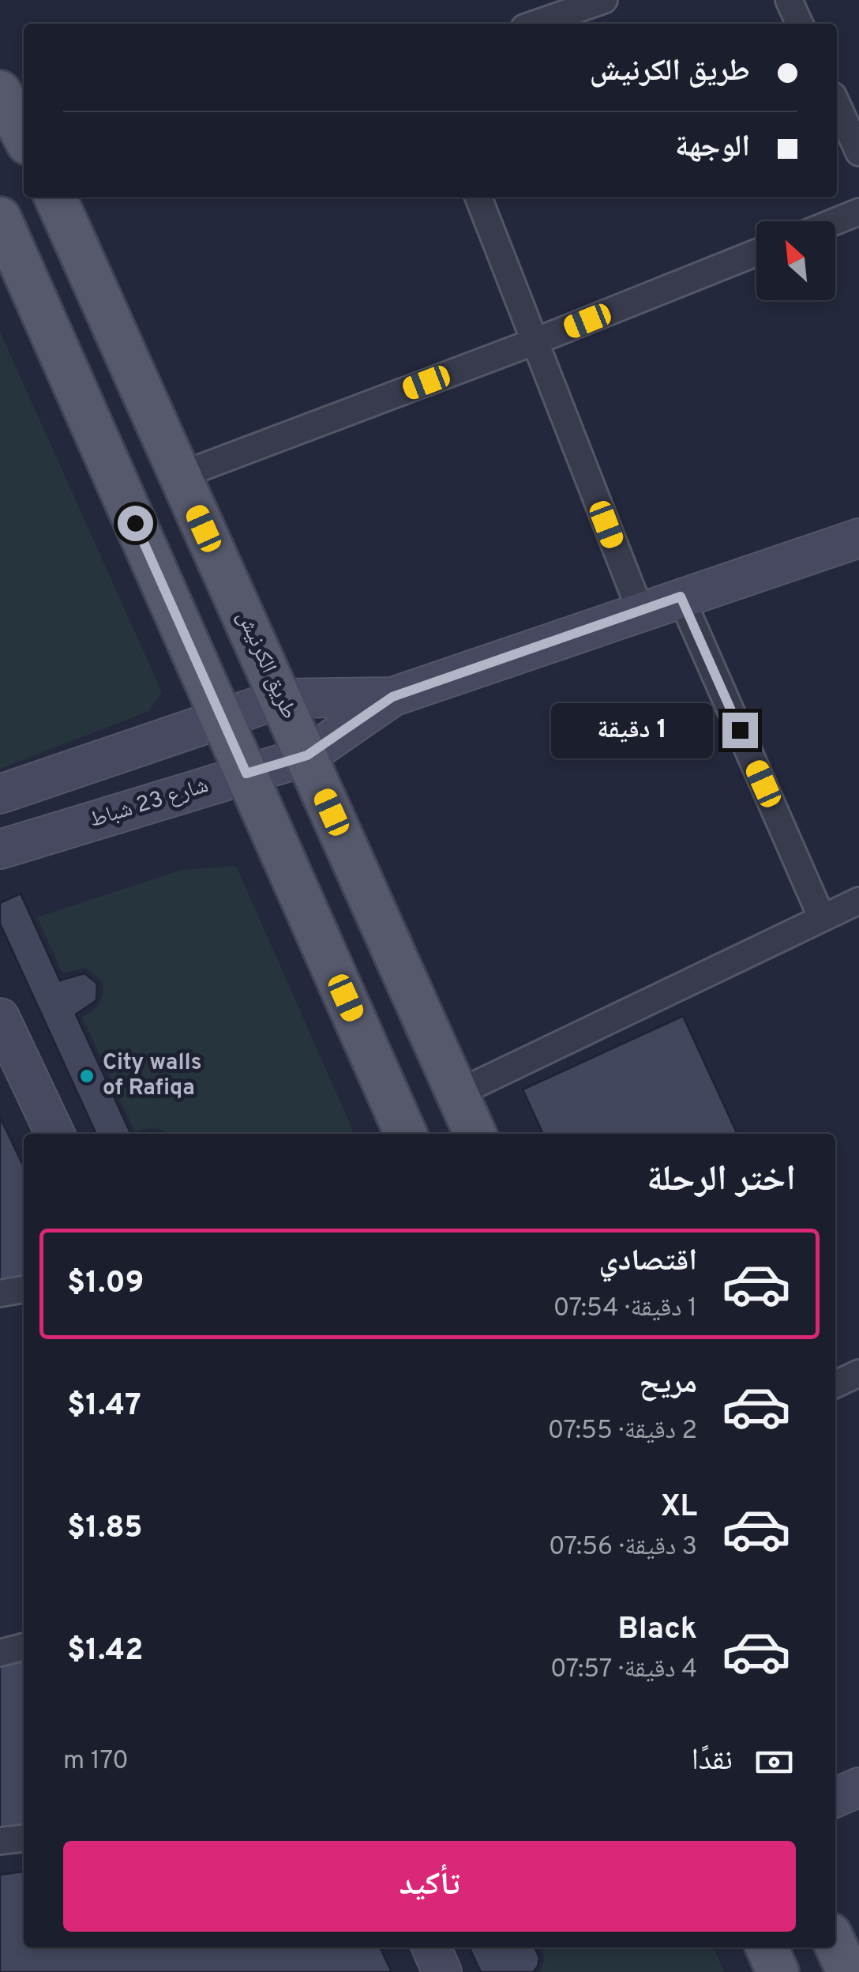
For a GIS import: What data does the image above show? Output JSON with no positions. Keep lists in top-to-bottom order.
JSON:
{
  "streets": {
    "main road": ["طريق الكرنيش", "شارع 23 شباط"]
  },
  "crossings": [
    ["طريق الكرنيش", "شارع 23 شباط"]
  ],
  "places": ["City walls of Rafiqa"],
  "north": "top left",
  "page": {
    "banner": ["طريق الكرنيش", "الوجهة"],
    "bubble": "1 دقيقة",
    "heading": "اختر الرحلة",
    "list": [
      {
        "name": "اقتصادي",
        "note": "1 دقيقة · 07:54",
        "value": "$1.09"
      },
      {
        "name": "مريح",
        "note": "2 دقيقة · 07:55",
        "value": "$1.47"
      },
      {
        "name": "XL",
        "note": "3 دقيقة · 07:56",
        "value": "$1.85"
      },
      {
        "name": "Black",
        "note": "4 دقيقة · 07:57",
        "value": "$1.42"
      }
    ],
    "pay": ["نقدًا", "170 m"],
    "buttons": "تأكيد"
  }
}
